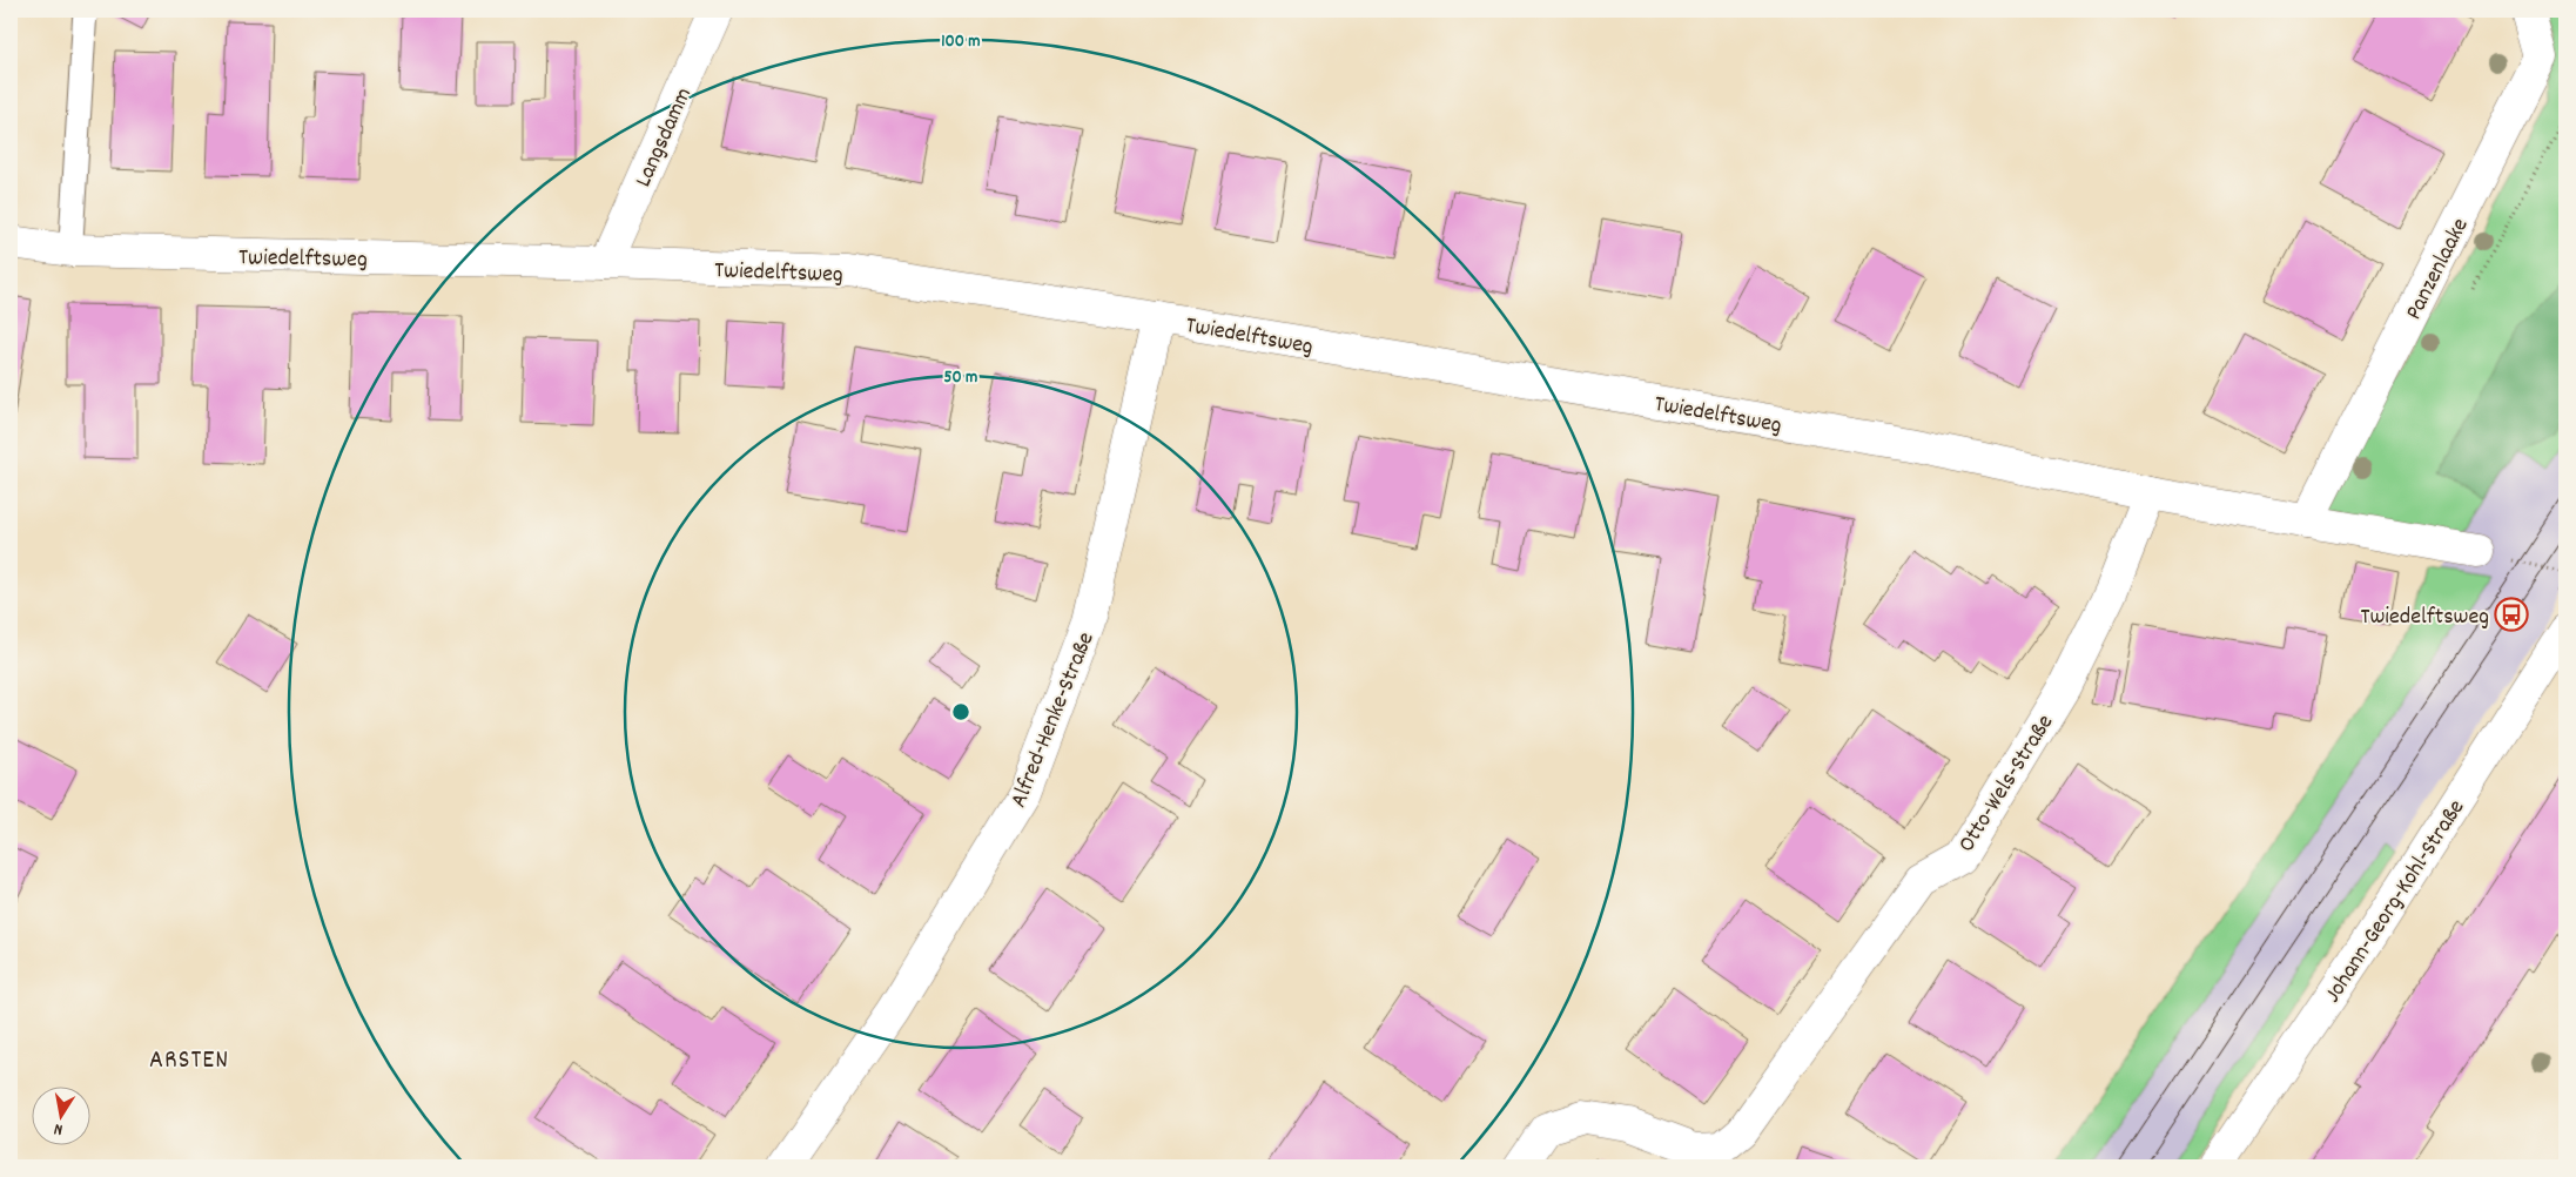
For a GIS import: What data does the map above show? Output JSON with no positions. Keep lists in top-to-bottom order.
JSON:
{
  "streets": {
    "street": [
      "Langsdamm",
      "Twiedelftsweg",
      "Panzenlaake",
      "Alfred-Henke-Straße",
      "Otto-Wels-Straße",
      "Johann-Georg-Kohl-Straße"
    ]
  },
  "crossings": [
    ["Langsdamm", "Twiedelftsweg"],
    ["Twiedelftsweg", "Panzenlaake"],
    ["Twiedelftsweg", "Alfred-Henke-Straße"],
    ["Twiedelftsweg", "Otto-Wels-Straße"]
  ],
  "districts": ["ARSTEN"],
  "places": {
    "bus stop": ["Twiedelftsweg"]
  },
  "north": "bottom",
  "rings": ["100 m", "50 m"]
}
